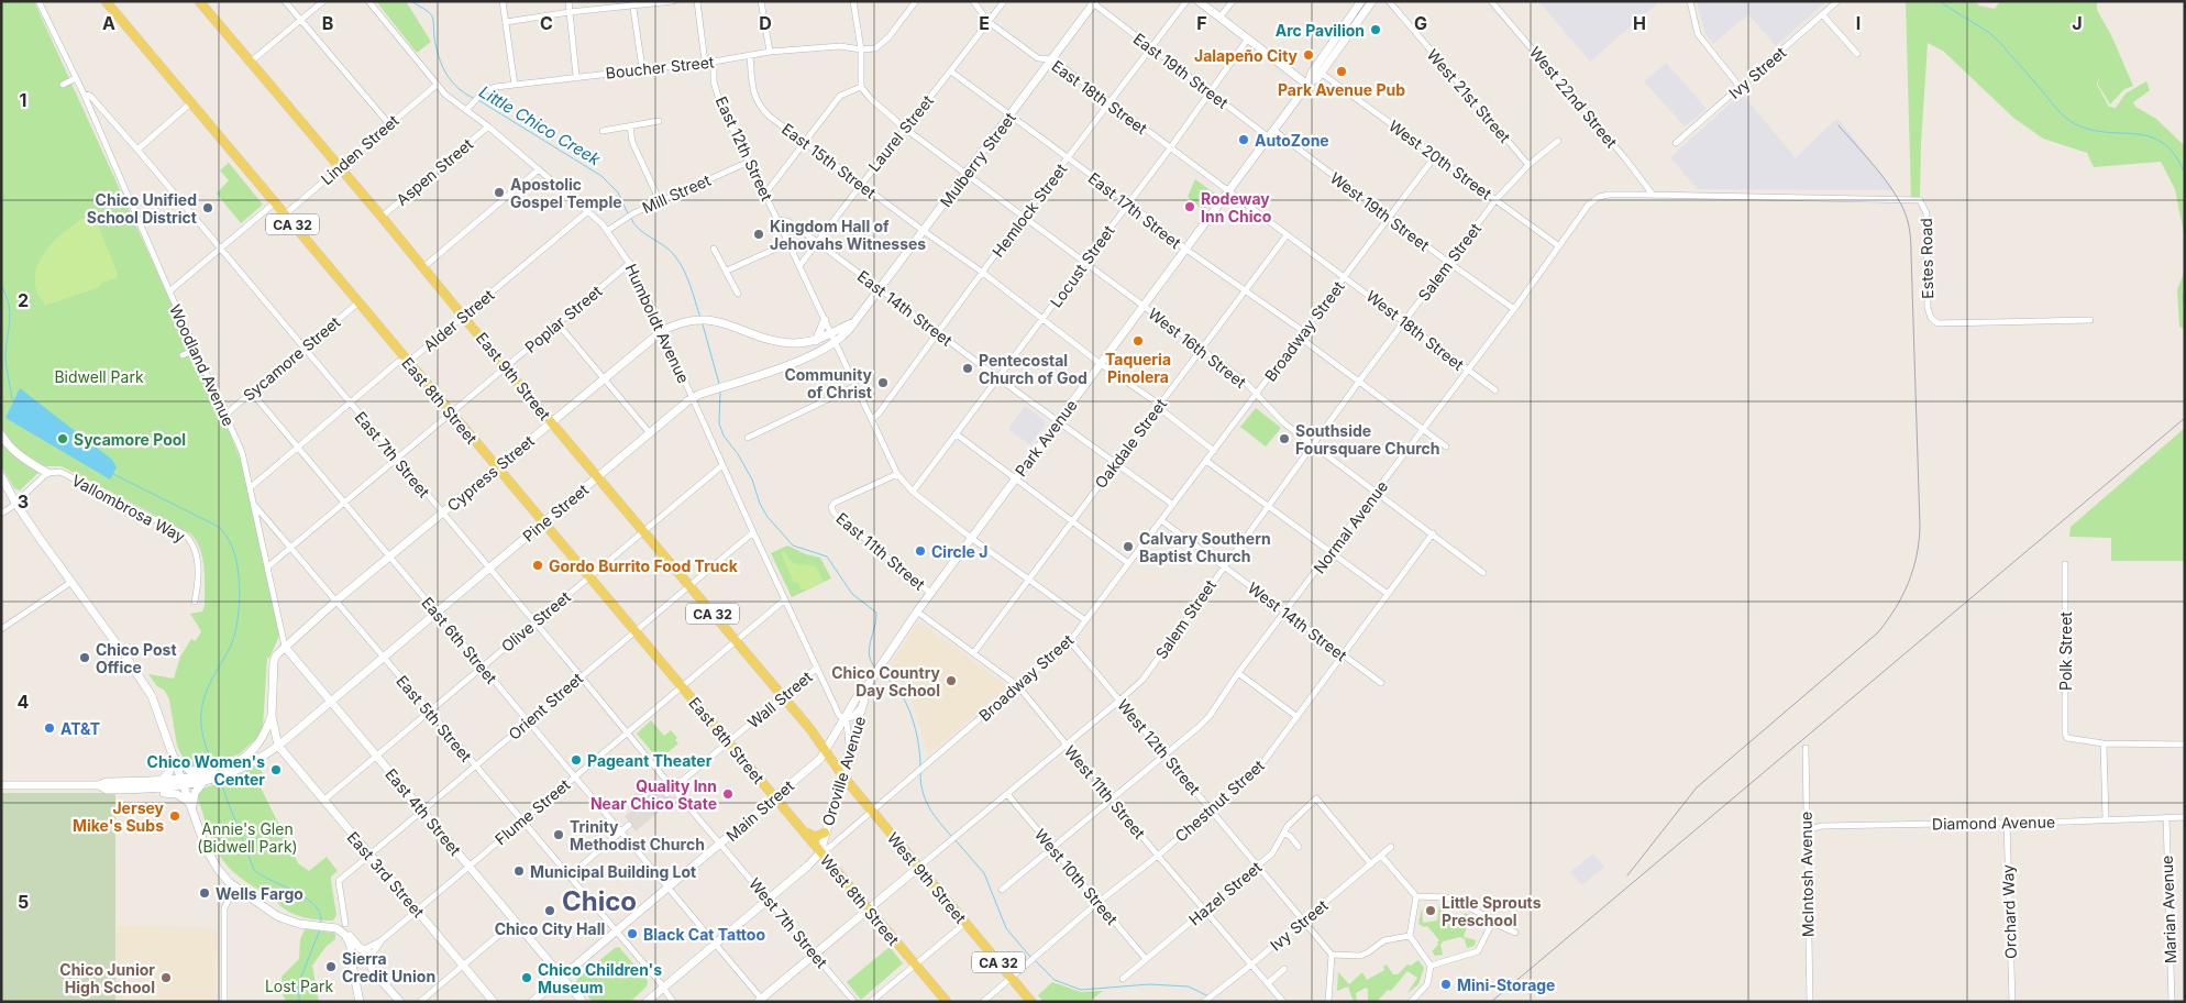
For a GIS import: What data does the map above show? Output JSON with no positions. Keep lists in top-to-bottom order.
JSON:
{
  "streets": {
    "main road": [
      "CA 32",
      "East 9th Street",
      "East 8th Street",
      "West 9th Street",
      "West 8th Street"
    ],
    "street": [
      "Boucher Street",
      "East 19th Street",
      "Ivy Street",
      "West 21st Street",
      "East 18th Street",
      "West 22nd Street",
      "Laurel Street",
      "East 12th Street",
      "Linden Street",
      "Mulberry Street",
      "West 20th Street",
      "East 15th Street",
      "Aspen Street",
      "Mill Street",
      "Hemlock Street",
      "East 17th Street",
      "West 19th Street",
      "Estes Road",
      "Salem Street",
      "Locust Street",
      "East 14th Street",
      "Poplar Street",
      "Alder Street",
      "Humboldt Avenue",
      "West 18th Street",
      "Broadway Street",
      "West 16th Street",
      "Sycamore Street",
      "Woodland Avenue",
      "Park Avenue",
      "Oakdale Street",
      "East 7th Street",
      "Cypress Street",
      "Vallombrosa Way",
      "Pine Street",
      "Normal Avenue",
      "East 11th Street",
      "Olive Street",
      "West 14th Street",
      "East 6th Street",
      "Polk Street",
      "Wall Street",
      "Orient Street",
      "East 5th Street",
      "West 12th Street",
      "Oroville Avenue",
      "West 11th Street",
      "Chestnut Street",
      "Main Street",
      "East 4th Street",
      "Flume Street",
      "Diamond Avenue",
      "East 3rd Street",
      "McIntosh Avenue",
      "West 10th Street",
      "Hazel Street",
      "Marian Avenue",
      "Orchard Way",
      "West 7th Street"
    ]
  },
  "crossings": [
    ["Boucher Street", "East 12th Street"],
    ["Boucher Street", "East 15th Street"],
    ["Boucher Street", "Humboldt Avenue"],
    ["East 19th Street", "Mulberry Street"],
    ["East 19th Street", "Hemlock Street"],
    ["East 19th Street", "West 19th Street"],
    ["East 19th Street", "Locust Street"],
    ["East 19th Street", "Park Avenue"],
    ["Ivy Street", "West 12th Street"],
    ["Ivy Street", "West 11th Street"],
    ["Ivy Street", "Hazel Street"],
    ["West 21st Street", "Salem Street"],
    ["East 18th Street", "Laurel Street"],
    ["East 18th Street", "Mulberry Street"],
    ["East 18th Street", "Hemlock Street"],
    ["East 18th Street", "Locust Street"],
    ["East 18th Street", "West 18th Street"],
    ["East 18th Street", "Park Avenue"],
    ["West 22nd Street", "Normal Avenue"],
    ["Laurel Street", "East 12th Street"],
    ["Laurel Street", "East 15th Street"],
    ["Laurel Street", "East 17th Street"],
    ["Laurel Street", "East 14th Street"],
    ["Laurel Street", "West 16th Street"],
    ["East 12th Street", "Mulberry Street"],
    ["East 12th Street", "Mill Street"],
    ["East 12th Street", "Hemlock Street"],
    ["East 12th Street", "Locust Street"],
    ["East 12th Street", "East 14th Street"],
    ["East 12th Street", "Park Avenue"],
    ["East 12th Street", "Cypress Street"],
    ["East 12th Street", "Pine Street"],
    ["East 12th Street", "East 11th Street"],
    ["Linden Street", "Humboldt Avenue"],
    ["Linden Street", "East 9th Street"],
    ["Linden Street", "East 8th Street"],
    ["Mulberry Street", "East 15th Street"],
    ["Mulberry Street", "East 17th Street"],
    ["Mulberry Street", "East 14th Street"],
    ["Mulberry Street", "West 16th Street"],
    ["Mulberry Street", "Cypress Street"],
    ["Mulberry Street", "Pine Street"],
    ["West 20th Street", "Salem Street"],
    ["West 20th Street", "Broadway Street"],
    ["West 20th Street", "Park Avenue"],
    ["West 20th Street", "Normal Avenue"],
    ["East 15th Street", "Hemlock Street"],
    ["East 15th Street", "Locust Street"],
    ["East 15th Street", "Broadway Street"],
    ["East 15th Street", "Park Avenue"],
    ["East 15th Street", "Oakdale Street"],
    ["Aspen Street", "Humboldt Avenue"],
    ["Aspen Street", "East 9th Street"],
    ["Mill Street", "Humboldt Avenue"],
    ["Hemlock Street", "East 17th Street"],
    ["Hemlock Street", "East 14th Street"],
    ["Hemlock Street", "West 16th Street"],
    ["East 17th Street", "Locust Street"],
    ["East 17th Street", "Broadway Street"],
    ["East 17th Street", "Park Avenue"],
    ["East 17th Street", "Oakdale Street"],
    ["West 19th Street", "Salem Street"],
    ["West 19th Street", "Broadway Street"],
    ["West 19th Street", "Park Avenue"],
    ["West 19th Street", "Normal Avenue"],
    ["Estes Road", "Normal Avenue"],
    ["Salem Street", "West 18th Street"],
    ["Salem Street", "West 16th Street"],
    ["Salem Street", "West 14th Street"],
    ["Salem Street", "East 6th Street"],
    ["Salem Street", "West 12th Street"],
    ["Salem Street", "West 11th Street"],
    ["Salem Street", "West 10th Street"],
    ["Salem Street", "West 9th Street"],
    ["Salem Street", "West 8th Street"],
    ["Salem Street", "West 7th Street"],
    ["Locust Street", "East 14th Street"],
    ["Locust Street", "West 16th Street"],
    ["East 14th Street", "Park Avenue"],
    ["Poplar Street", "Humboldt Avenue"],
    ["Poplar Street", "Woodland Avenue"],
    ["Poplar Street", "East 9th Street"],
    ["Poplar Street", "East 8th Street"],
    ["Poplar Street", "East 7th Street"],
    ["Poplar Street", "East 6th Street"],
    ["Poplar Street", "East 5th Street"],
    ["Alder Street", "Humboldt Avenue"],
    ["Alder Street", "Woodland Avenue"],
    ["Alder Street", "East 9th Street"],
    ["Alder Street", "East 8th Street"],
    ["Alder Street", "East 7th Street"],
    ["Alder Street", "East 6th Street"],
    ["Humboldt Avenue", "Cypress Street"],
    ["Humboldt Avenue", "Pine Street"],
    ["Humboldt Avenue", "Olive Street"],
    ["Humboldt Avenue", "Wall Street"],
    ["Humboldt Avenue", "Orient Street"],
    ["Humboldt Avenue", "Oroville Avenue"],
    ["Humboldt Avenue", "Main Street"],
    ["Humboldt Avenue", "Flume Street"],
    ["West 18th Street", "Broadway Street"],
    ["West 18th Street", "Park Avenue"],
    ["West 18th Street", "Oakdale Street"],
    ["West 18th Street", "Normal Avenue"],
    ["Broadway Street", "West 16th Street"],
    ["Broadway Street", "West 14th Street"],
    ["Broadway Street", "East 6th Street"],
    ["Broadway Street", "East 5th Street"],
    ["Broadway Street", "West 12th Street"],
    ["Broadway Street", "Oroville Avenue"],
    ["Broadway Street", "West 11th Street"],
    ["Broadway Street", "West 9th Street"],
    ["Broadway Street", "West 8th Street"],
    ["Broadway Street", "West 7th Street"],
    ["West 16th Street", "Park Avenue"],
    ["West 16th Street", "Oakdale Street"],
    ["West 16th Street", "Normal Avenue"],
    ["West 16th Street", "Chestnut Street"],
    ["Sycamore Street", "Woodland Avenue"],
    ["Sycamore Street", "East 8th Street"],
    ["Sycamore Street", "East 7th Street"],
    ["Sycamore Street", "East 6th Street"],
    ["Woodland Avenue", "East 7th Street"],
    ["Woodland Avenue", "Cypress Street"],
    ["Woodland Avenue", "East 5th Street"],
    ["Woodland Avenue", "East 4th Street"],
    ["East 9th Street", "Cypress Street"],
    ["East 9th Street", "Pine Street"],
    ["East 9th Street", "Olive Street"],
    ["East 9th Street", "Wall Street"],
    ["East 9th Street", "Orient Street"],
    ["East 9th Street", "Main Street"],
    ["East 9th Street", "Flume Street"],
    ["East 9th Street", "West 9th Street"],
    ["East 8th Street", "Cypress Street"],
    ["East 8th Street", "Pine Street"],
    ["East 8th Street", "Olive Street"],
    ["East 8th Street", "Wall Street"],
    ["East 8th Street", "Orient Street"],
    ["East 8th Street", "Main Street"],
    ["East 8th Street", "Flume Street"],
    ["East 8th Street", "West 8th Street"],
    ["Park Avenue", "East 11th Street"],
    ["Park Avenue", "Oroville Avenue"],
    ["Park Avenue", "West 11th Street"],
    ["Park Avenue", "Main Street"],
    ["Oakdale Street", "West 11th Street"],
    ["East 7th Street", "Cypress Street"],
    ["East 7th Street", "Pine Street"],
    ["East 7th Street", "Olive Street"],
    ["East 7th Street", "Wall Street"],
    ["East 7th Street", "Orient Street"],
    ["East 7th Street", "Main Street"],
    ["East 7th Street", "Flume Street"],
    ["East 7th Street", "West 7th Street"],
    ["Cypress Street", "Pine Street"],
    ["Cypress Street", "East 6th Street"],
    ["Cypress Street", "East 5th Street"],
    ["Cypress Street", "East 4th Street"],
    ["Pine Street", "East 6th Street"],
    ["Pine Street", "East 5th Street"],
    ["Pine Street", "East 4th Street"],
    ["Pine Street", "East 3rd Street"],
    ["Normal Avenue", "West 14th Street"],
    ["Normal Avenue", "West 12th Street"],
    ["Normal Avenue", "West 11th Street"],
    ["Normal Avenue", "West 10th Street"],
    ["Olive Street", "East 6th Street"],
    ["Olive Street", "East 5th Street"],
    ["Olive Street", "East 4th Street"],
    ["Olive Street", "East 3rd Street"],
    ["West 14th Street", "Chestnut Street"],
    ["East 6th Street", "Orient Street"],
    ["East 6th Street", "Main Street"],
    ["East 6th Street", "Flume Street"],
    ["Orient Street", "East 5th Street"],
    ["Orient Street", "East 4th Street"],
    ["Orient Street", "East 3rd Street"],
    ["East 5th Street", "Main Street"],
    ["East 5th Street", "Flume Street"],
    ["West 12th Street", "Chestnut Street"],
    ["West 12th Street", "Hazel Street"],
    ["Oroville Avenue", "Main Street"],
    ["Oroville Avenue", "West 9th Street"],
    ["Oroville Avenue", "West 8th Street"],
    ["West 11th Street", "Chestnut Street"],
    ["West 11th Street", "Hazel Street"],
    ["Chestnut Street", "West 10th Street"],
    ["Chestnut Street", "West 9th Street"],
    ["Main Street", "East 4th Street"],
    ["Main Street", "West 9th Street"],
    ["Main Street", "West 8th Street"],
    ["Main Street", "West 7th Street"],
    ["East 4th Street", "Flume Street"],
    ["Flume Street", "East 3rd Street"],
    ["Diamond Avenue", "McIntosh Avenue"],
    ["Diamond Avenue", "Marian Avenue"],
    ["Diamond Avenue", "Orchard Way"],
    ["West 10th Street", "Hazel Street"]
  ],
  "districts": ["Chico"],
  "water": ["Little Chico Creek"],
  "parks": ["Bidwell Park", "Annie's Glen (Bidwell Park)", "Lost Park"],
  "places": [
    "Arc Pavilion",
    "Jalapeño City",
    "Park Avenue Pub",
    "AutoZone",
    "Apostolic Gospel Temple",
    "Rodeway Inn Chico",
    "Chico Unified School District",
    "Kingdom Hall of Jehovahs Witnesses",
    "Taqueria Pinolera",
    "Pentecostal Church of God",
    "Community of Christ",
    "Sycamore Pool",
    "Southside Foursquare Church",
    "Calvary Southern Baptist Church",
    "Circle J",
    "Gordo Burrito Food Truck",
    "Chico Post Office",
    "Chico Country Day School",
    "AT&T",
    "Pageant Theater",
    "Chico Women's Center",
    "Quality Inn Near Chico State",
    "Jersey Mike's Subs",
    "Trinity Methodist Church",
    "Municipal Building Lot",
    "Wells Fargo",
    "Chico City Hall",
    "Little Sprouts Preschool",
    "Black Cat Tattoo",
    "Sierra Credit Union",
    "Chico Junior High School",
    "Chico Children's Museum",
    "Mini-Storage"
  ],
  "grid": {
    "columns": [
      "A",
      "B",
      "C",
      "D",
      "E",
      "F",
      "G",
      "H",
      "I",
      "J"
    ],
    "rows": [
      "1",
      "2",
      "3",
      "4",
      "5"
    ]
  }
}
